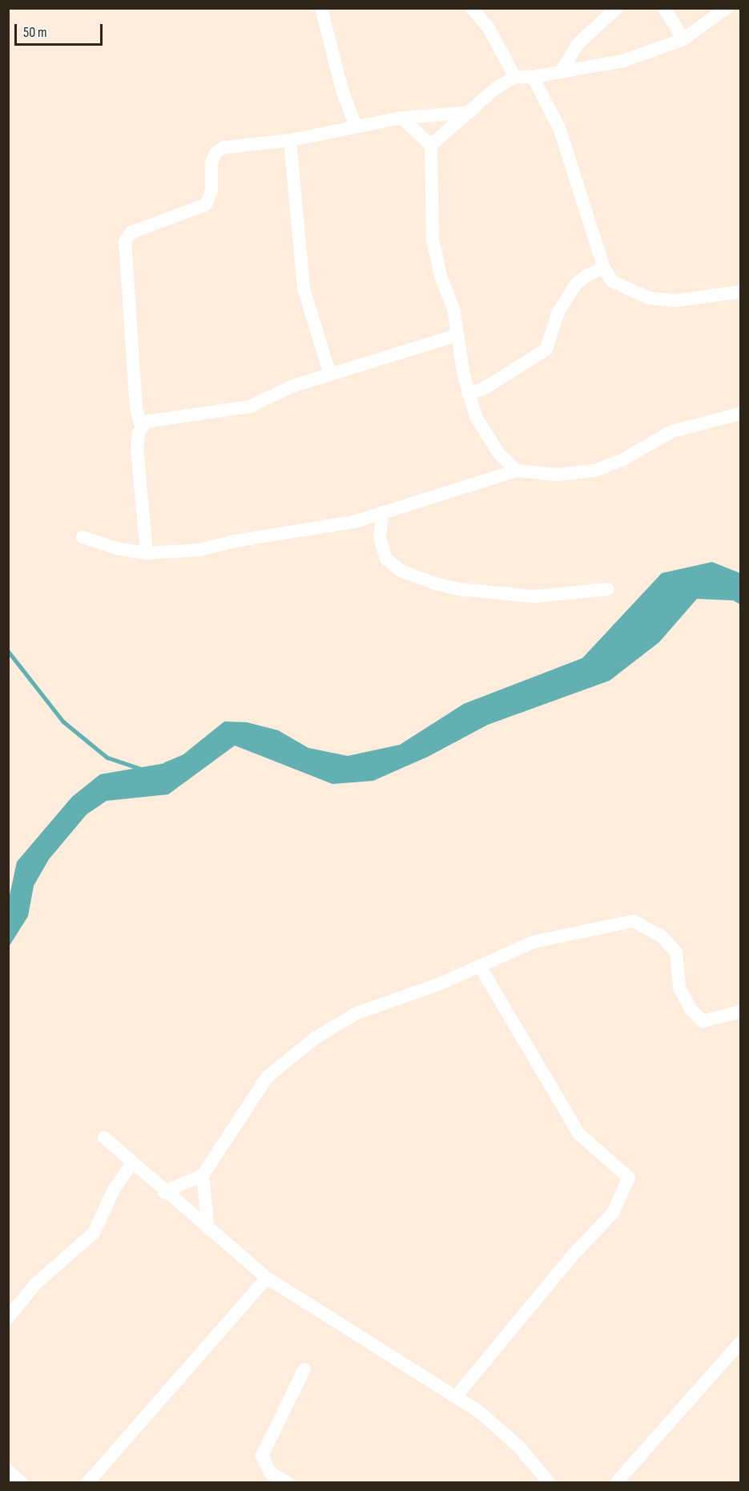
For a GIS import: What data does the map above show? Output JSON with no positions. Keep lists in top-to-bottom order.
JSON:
{
  "scale_bar": "50 m"
}
